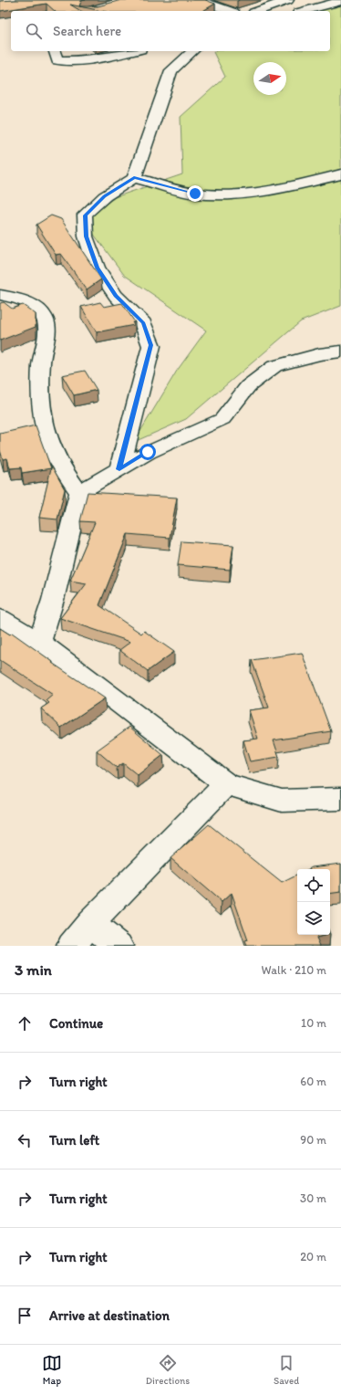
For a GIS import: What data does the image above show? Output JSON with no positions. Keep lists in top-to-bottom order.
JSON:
{
  "north": "right",
  "page": {
    "search": "Search here",
    "heading": ["3 min", "Walk · 210 m"],
    "list": [
      ["Continue", "10 m"],
      ["Turn right", "60 m"],
      ["Turn left", "90 m"],
      ["Turn right", "30 m"],
      ["Turn right", "20 m"],
      "Arrive at destination"
    ],
    "nav": ["Map", "Directions", "Saved"]
  }
}
